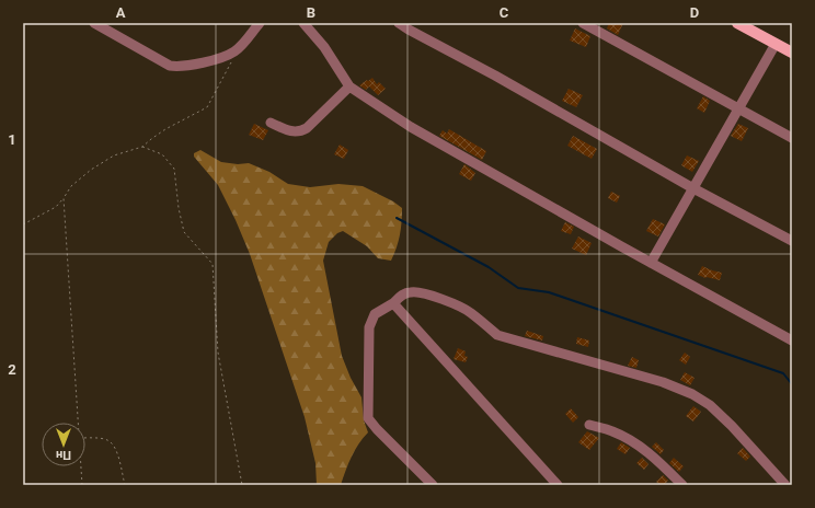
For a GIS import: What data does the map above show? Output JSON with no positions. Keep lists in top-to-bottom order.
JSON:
{
  "north": "bottom",
  "grid": {
    "columns": [
      "A",
      "B",
      "C",
      "D"
    ],
    "rows": ["1", "2"]
  }
}
